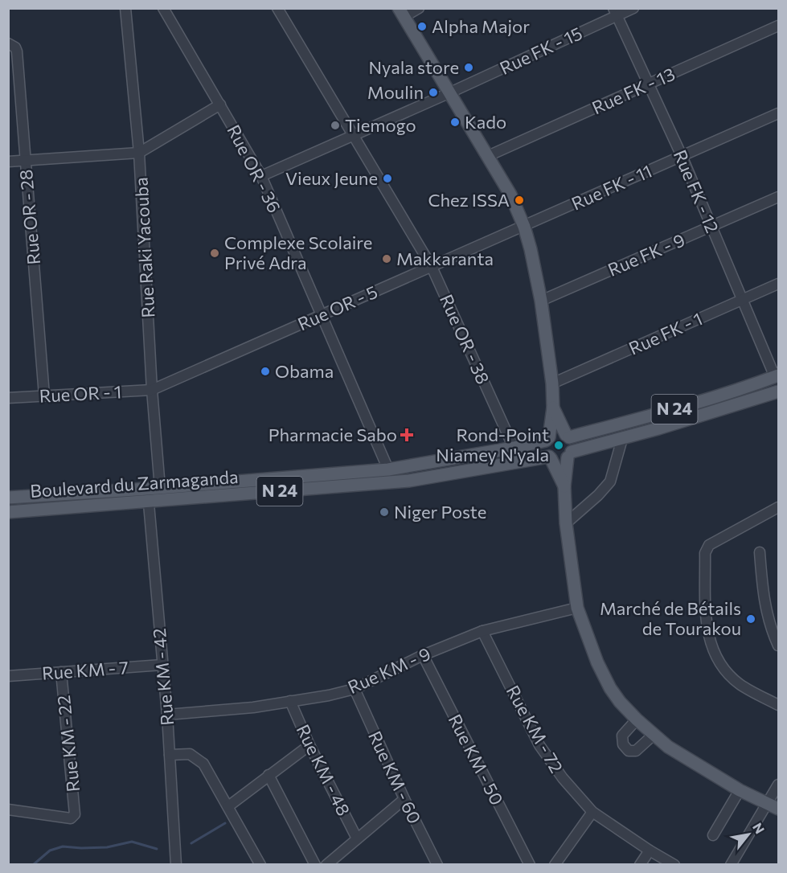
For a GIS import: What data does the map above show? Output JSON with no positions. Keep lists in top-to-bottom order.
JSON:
{
  "streets": {
    "main road": ["N 24", "Boulevard du Zarmaganda"],
    "street": [
      "Rue FK - 15",
      "Rue FK - 13",
      "Rue OR - 36",
      "Rue FK - 11",
      "Rue FK - 12",
      "Rue OR - 28",
      "Rue Raki Yacouba",
      "Rue FK - 9",
      "Rue OR - 5",
      "Rue FK - 1",
      "Rue OR - 38",
      "Rue OR - 1",
      "Rue KM - 7",
      "Rue KM - 9",
      "Rue KM - 42",
      "Rue KM - 72",
      "Rue KM - 22",
      "Rue KM - 50",
      "Rue KM - 48",
      "Rue KM - 60"
    ]
  },
  "crossings": [
    ["Rue FK - 15", "Rue OR - 36"],
    ["Rue FK - 15", "Rue FK - 12"],
    ["Rue FK - 15", "Rue OR - 38"],
    ["Rue FK - 13", "Rue FK - 12"],
    ["Rue OR - 36", "Rue OR - 5"],
    ["Rue OR - 36", "Boulevard du Zarmaganda"],
    ["Rue FK - 11", "Rue FK - 12"],
    ["Rue FK - 11", "Rue OR - 5"],
    ["Rue FK - 12", "Rue FK - 9"],
    ["Rue FK - 12", "Rue FK - 1"],
    ["Rue FK - 12", "N 24"],
    ["Rue OR - 28", "Rue OR - 1"],
    ["Rue Raki Yacouba", "Rue OR - 5"],
    ["Rue Raki Yacouba", "Rue OR - 1"],
    ["Rue Raki Yacouba", "Boulevard du Zarmaganda"],
    ["Rue Raki Yacouba", "Rue KM - 42"],
    ["Rue OR - 5", "Rue OR - 38"],
    ["Rue OR - 5", "Rue OR - 1"],
    ["Rue OR - 38", "Boulevard du Zarmaganda"],
    ["N 24", "Boulevard du Zarmaganda"],
    ["Boulevard du Zarmaganda", "Rue KM - 42"],
    ["Rue KM - 7", "Rue KM - 42"],
    ["Rue KM - 7", "Rue KM - 22"],
    ["Rue KM - 9", "Rue KM - 42"],
    ["Rue KM - 9", "Rue KM - 72"],
    ["Rue KM - 9", "Rue KM - 50"],
    ["Rue KM - 9", "Rue KM - 48"],
    ["Rue KM - 9", "Rue KM - 60"]
  ],
  "places": {
    "other": [
      "Alpha Major",
      "Nyala store",
      "Moulin",
      "Kado",
      "Tiemogo",
      "Vieux Jeune",
      "Chez ISSA",
      "Complexe Scolaire Privé Adra",
      "Makkaranta",
      "Obama",
      "Rond-Point Niamey N'yala",
      "Niger Poste",
      "Marché de Bétails de Tourakou"
    ],
    "health": ["Pharmacie Sabo"]
  },
  "north": "top right"
}
